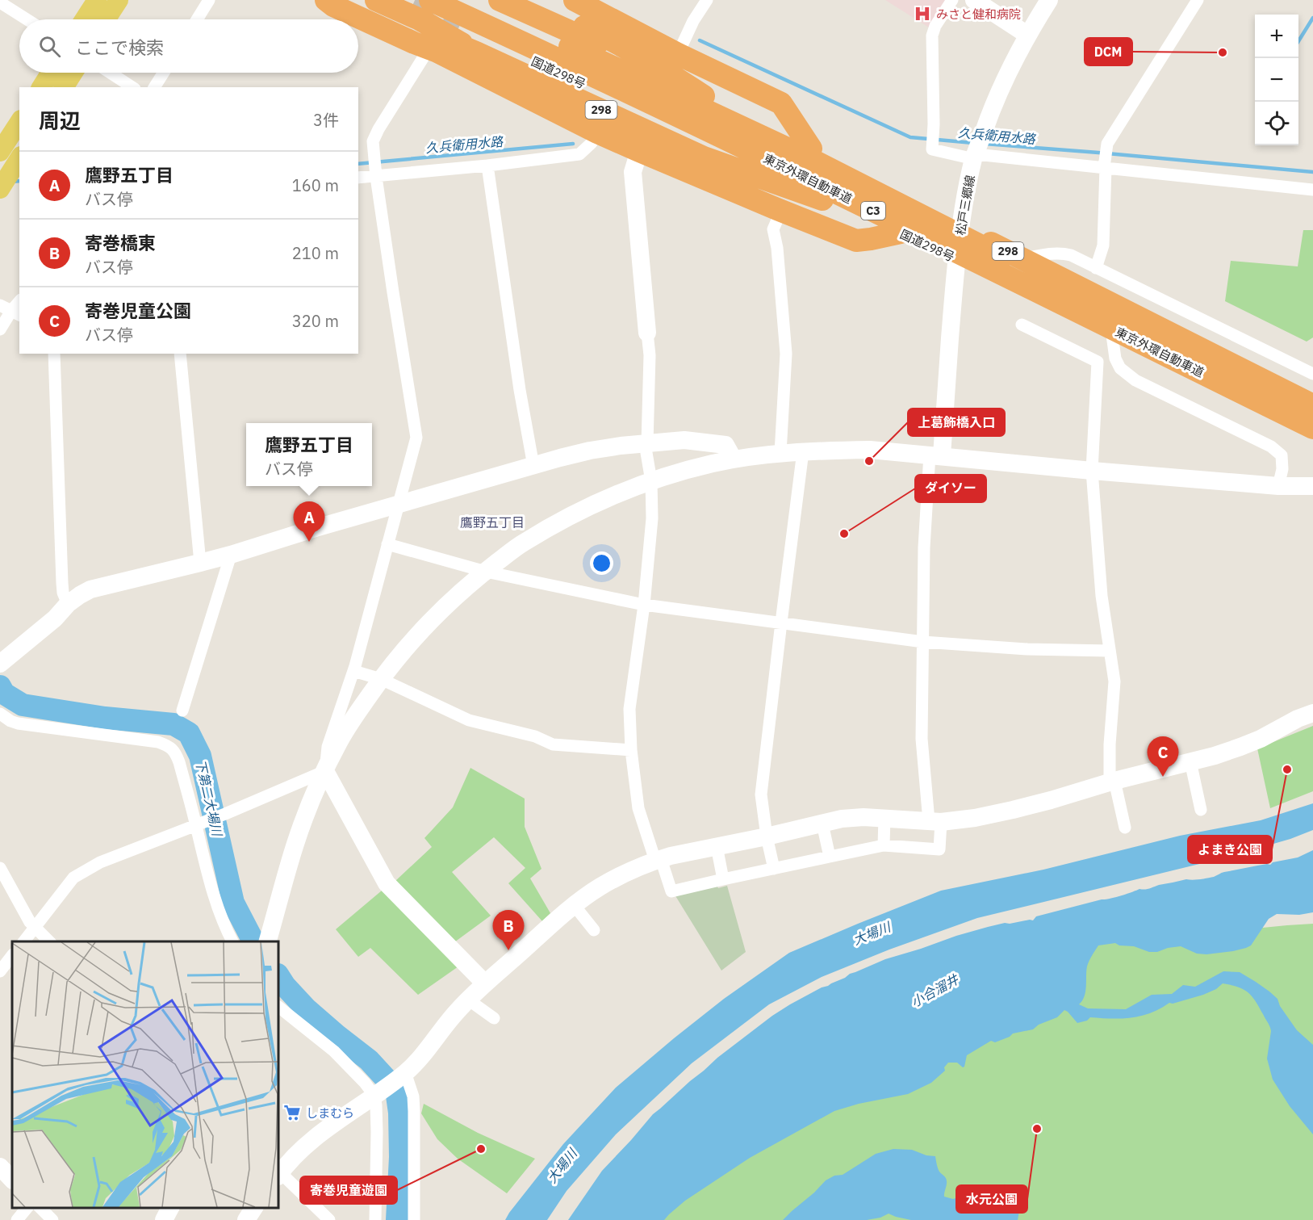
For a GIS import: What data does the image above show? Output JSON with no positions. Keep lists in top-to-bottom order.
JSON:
{
  "streets": {
    "highway": [
      "国道298号",
      "298",
      "東京外環自動車道",
      "C3"
    ],
    "street": ["松戸三郷線"]
  },
  "crossings": [
    ["国道298号", "298"],
    ["国道298号", "松戸三郷線"],
    ["298", "松戸三郷線"]
  ],
  "districts": ["鷹野五丁目"],
  "water": [
    "久兵衛用水路",
    "下第二大場川",
    "大場川",
    "小合溜井"
  ],
  "places": {
    "hospital": ["みさと健和病院"],
    "other": [
      "DCM",
      "上葛飾橋入口",
      "ダイソー",
      "よまき公園",
      "水元公園",
      "寄巻児童遊園"
    ],
    "supermarket": ["しまむら"]
  },
  "page": {
    "map_buttons": ["+", "−"],
    "search": "ここで検索",
    "heading": ["周辺", "3件"],
    "list": [
      {
        "mark": "A",
        "name": "鷹野五丁目",
        "note": "バス停",
        "value": "160 m"
      },
      {
        "mark": "B",
        "name": "寄巻橋東",
        "note": "バス停",
        "value": "210 m"
      },
      {
        "mark": "C",
        "name": "寄巻児童公園",
        "note": "バス停",
        "value": "320 m"
      }
    ],
    "popup": ["鷹野五丁目", "バス停"],
    "pins": ["A", "C", "B"]
  }
}
